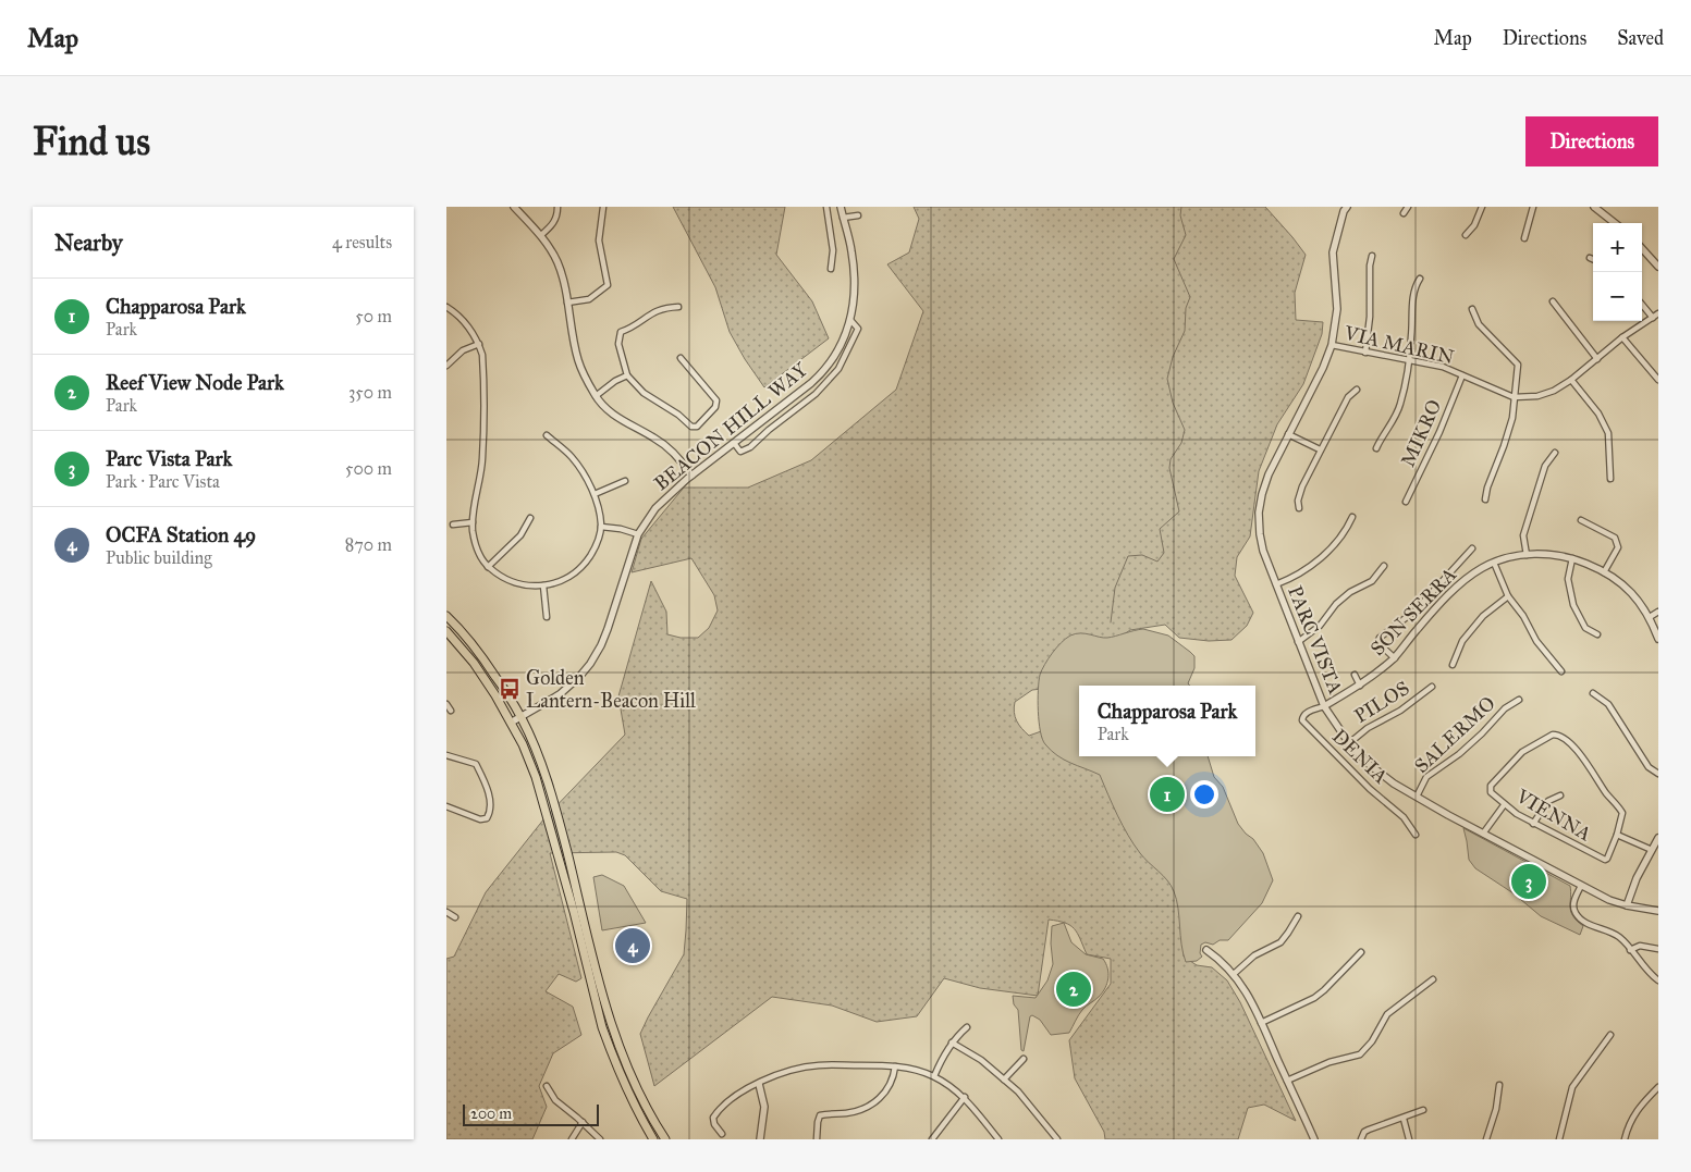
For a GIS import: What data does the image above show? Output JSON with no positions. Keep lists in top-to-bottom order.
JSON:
{
  "streets": {
    "street": [
      "VIA MARIN",
      "BEACON HILL WAY",
      "MIKRO",
      "SON SERRA",
      "PARC VISTA",
      "PILOS",
      "SALERMO",
      "DENIA",
      "VIENNA"
    ]
  },
  "crossings": [
    ["VIA MARIN", "MIKRO"],
    ["VIA MARIN", "PARC VISTA"],
    ["SON SERRA", "PARC VISTA"],
    ["SON SERRA", "DENIA"],
    ["PARC VISTA", "PILOS"],
    ["PARC VISTA", "SALERMO"],
    ["PARC VISTA", "DENIA"]
  ],
  "places": {
    "bus stop": ["Golden Lantern-Beacon Hill"]
  },
  "scale_bar": "200 m",
  "page": {
    "header": "Map",
    "nav": ["Map", "Directions", "Saved"],
    "buttons": "Directions",
    "title": "Find us",
    "heading": ["Nearby", "4 results"],
    "map_buttons": ["+", "−"],
    "list": [
      {
        "mark": "1",
        "name": "Chapparosa Park",
        "note": "Park",
        "value": "50 m"
      },
      {
        "mark": "2",
        "name": "Reef View Node Park",
        "note": "Park",
        "value": "350 m"
      },
      {
        "mark": "3",
        "name": "Parc Vista Park",
        "note": "Park · Parc Vista",
        "value": "500 m"
      },
      {
        "mark": "4",
        "name": "OCFA Station 49",
        "note": "Public building",
        "value": "870 m"
      }
    ],
    "popup": ["Chapparosa Park", "Park"],
    "pins": [
      "1",
      "3",
      "4",
      "2"
    ],
    "scale": "200 m"
  }
}
